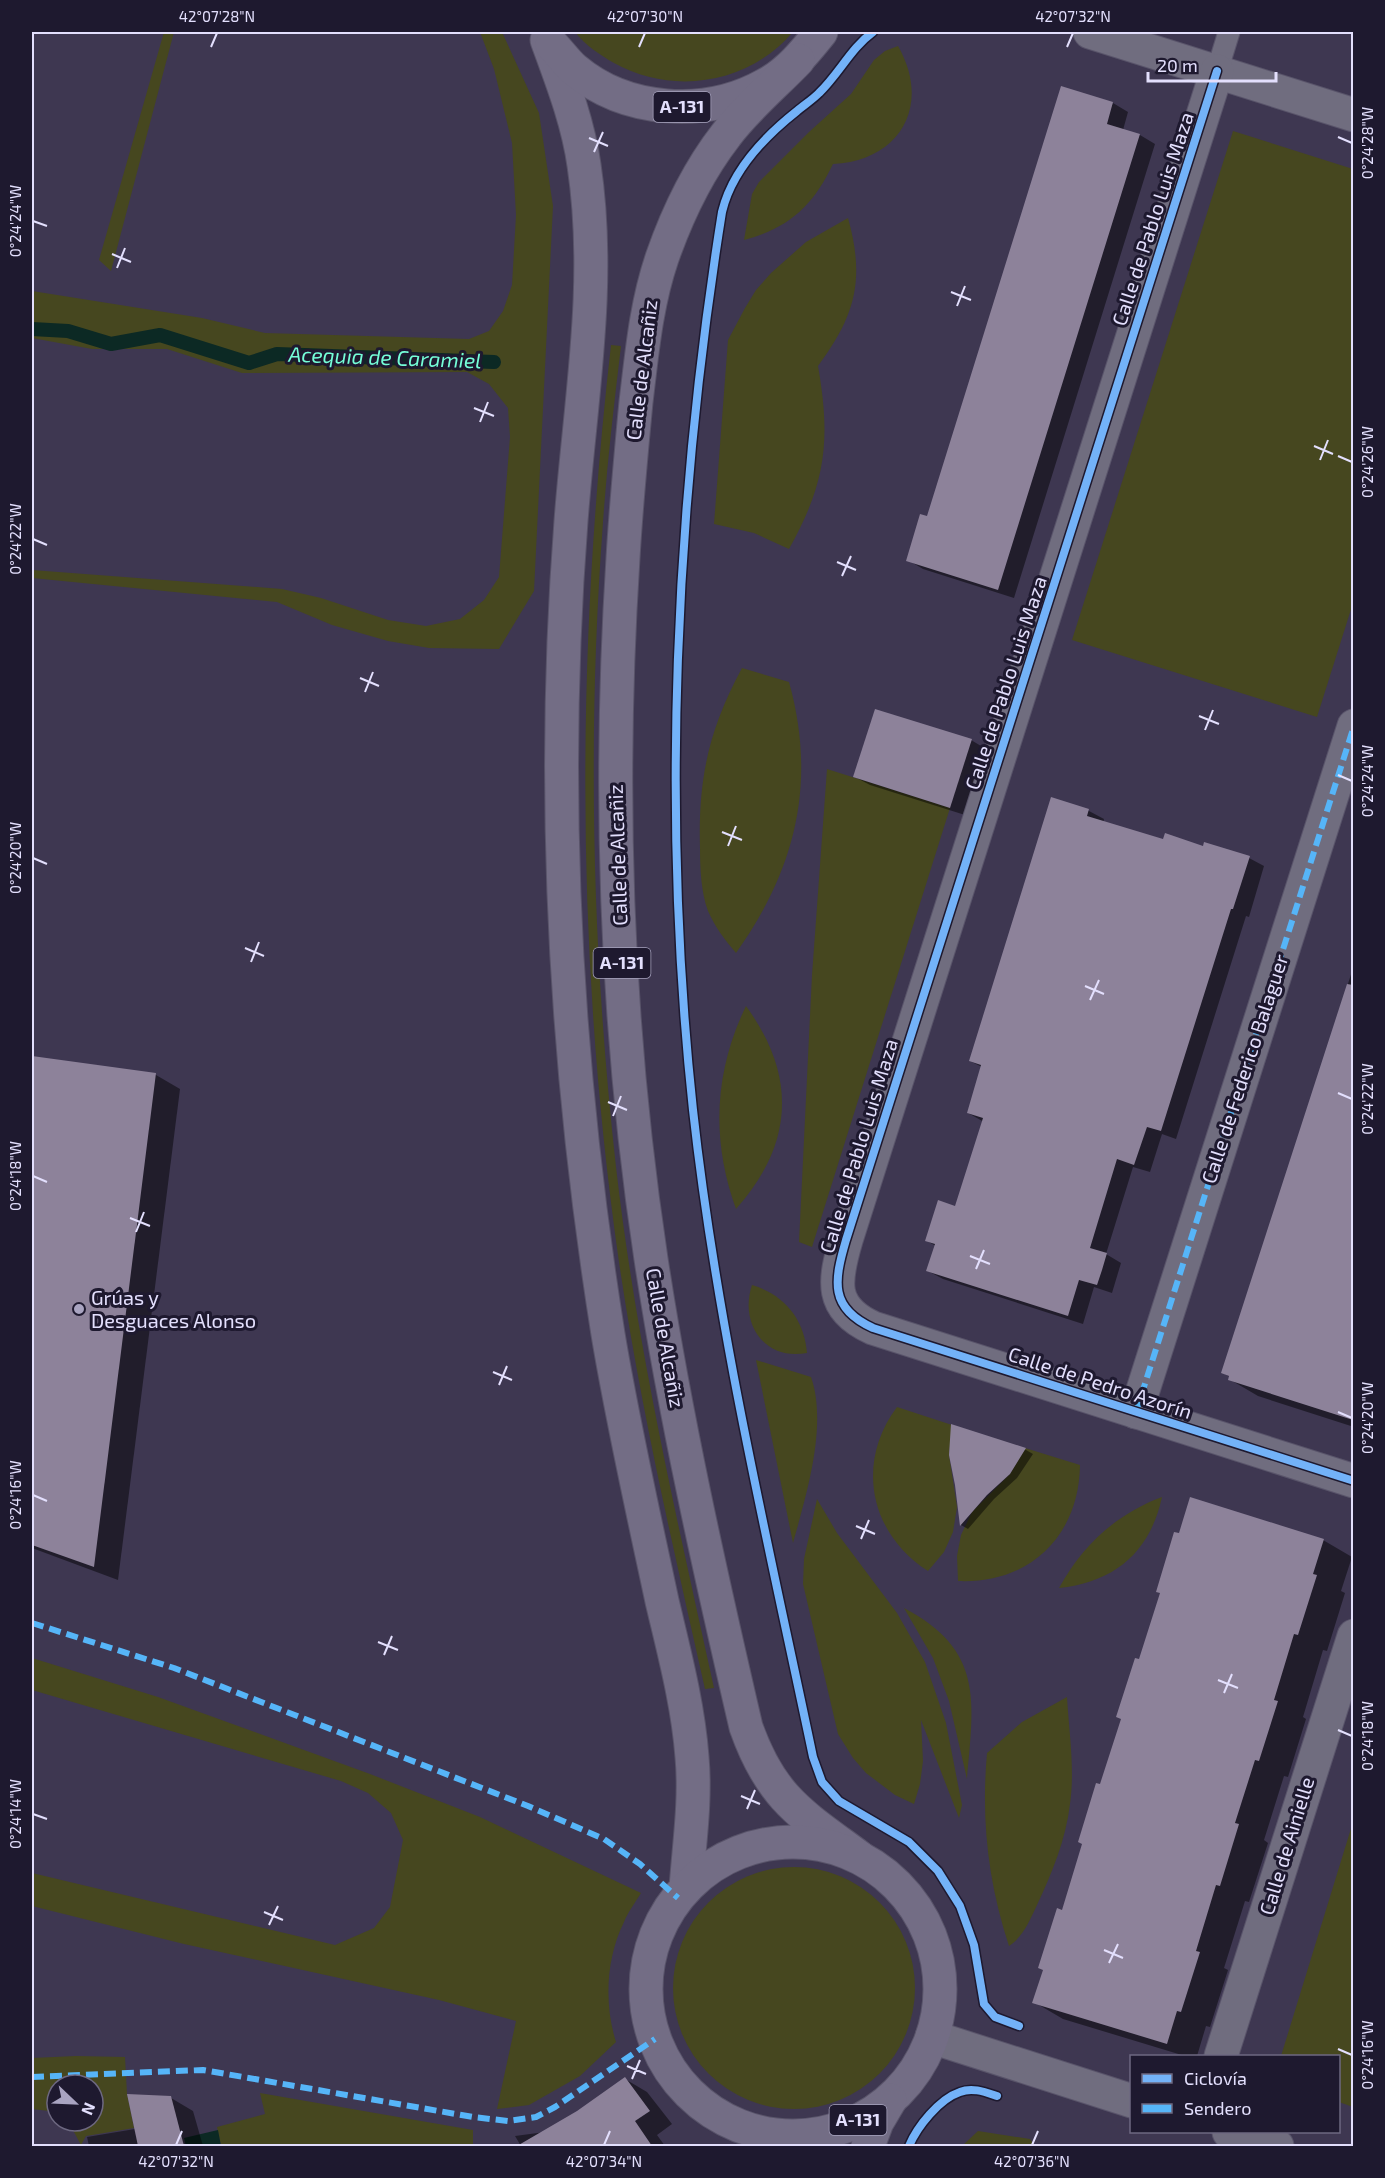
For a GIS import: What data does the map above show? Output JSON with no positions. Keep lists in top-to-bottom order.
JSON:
{
  "streets": {
    "main road": ["A-131", "Calle de Alcañiz"],
    "street": [
      "Calle de Pablo Luis Maza",
      "Calle de Federico Balaguer",
      "Calle de Pedro Azorín",
      "Calle de Ainielle"
    ]
  },
  "crossings": [
    ["A-131", "Calle de Alcañiz"],
    ["Calle de Pablo Luis Maza", "Calle de Pedro Azorín"],
    ["Calle de Federico Balaguer", "Calle de Pedro Azorín"]
  ],
  "water": ["Acequia de Caramiel"],
  "places": ["Grúas y Desguaces Alonso"],
  "legend": ["Ciclovía", "Sendero"],
  "scale_bar": "20 m",
  "north": "bottom right",
  "coordinates": [
    "42°07'28\"N",
    "42°07'30\"N",
    "42°07'32\"N",
    "0°24'28\"W",
    "0°24'24\"W",
    "0°24'26\"W",
    "0°24'22\"W",
    "0°24'20\"W",
    "0°24'18\"W",
    "0°24'16\"W",
    "0°24'14\"W",
    "42°07'34\"N",
    "42°07'36\"N"
  ]
}
